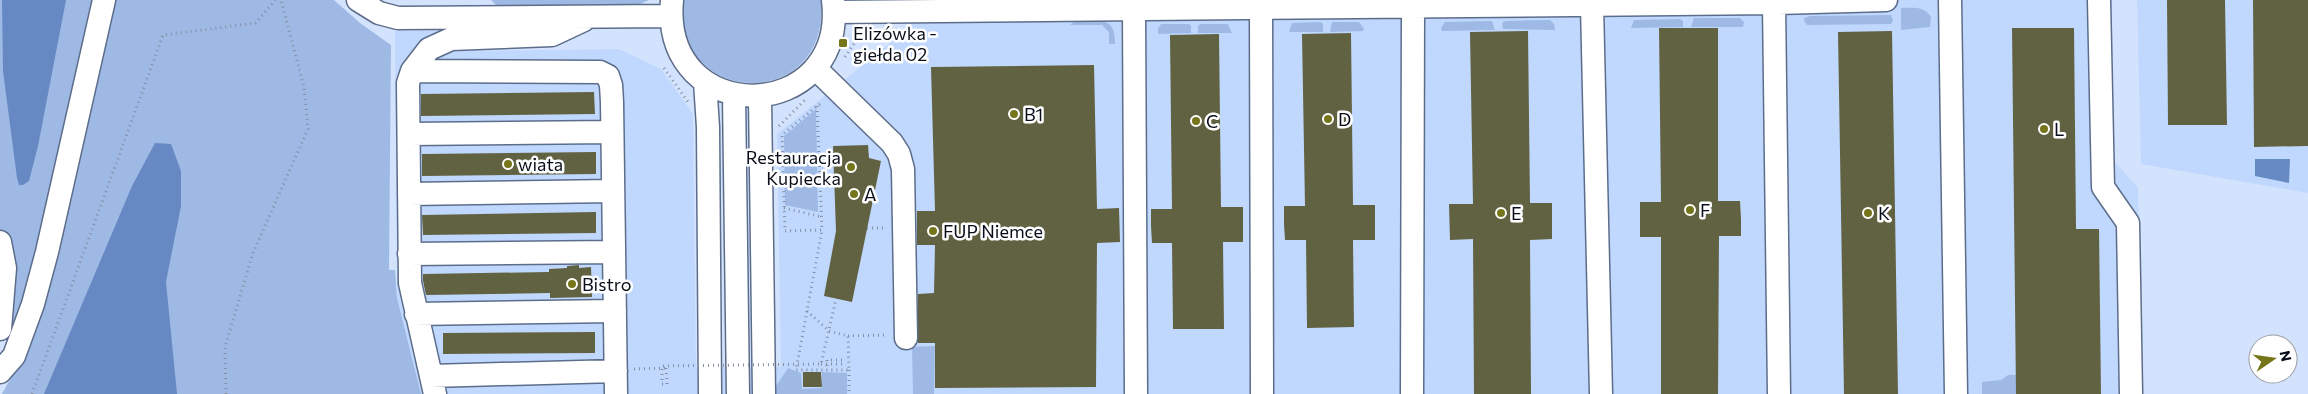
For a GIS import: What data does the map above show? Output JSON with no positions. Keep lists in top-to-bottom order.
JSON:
{
  "places": {
    "transit": ["Elizówka - giełda 02"],
    "other": [
      "B1",
      "D",
      "C",
      "L",
      "wiata",
      "Restauracja Kupiecka",
      "A",
      "F",
      "E",
      "K",
      "FUP Niemce",
      "Bistro"
    ]
  },
  "north": "right"
}
